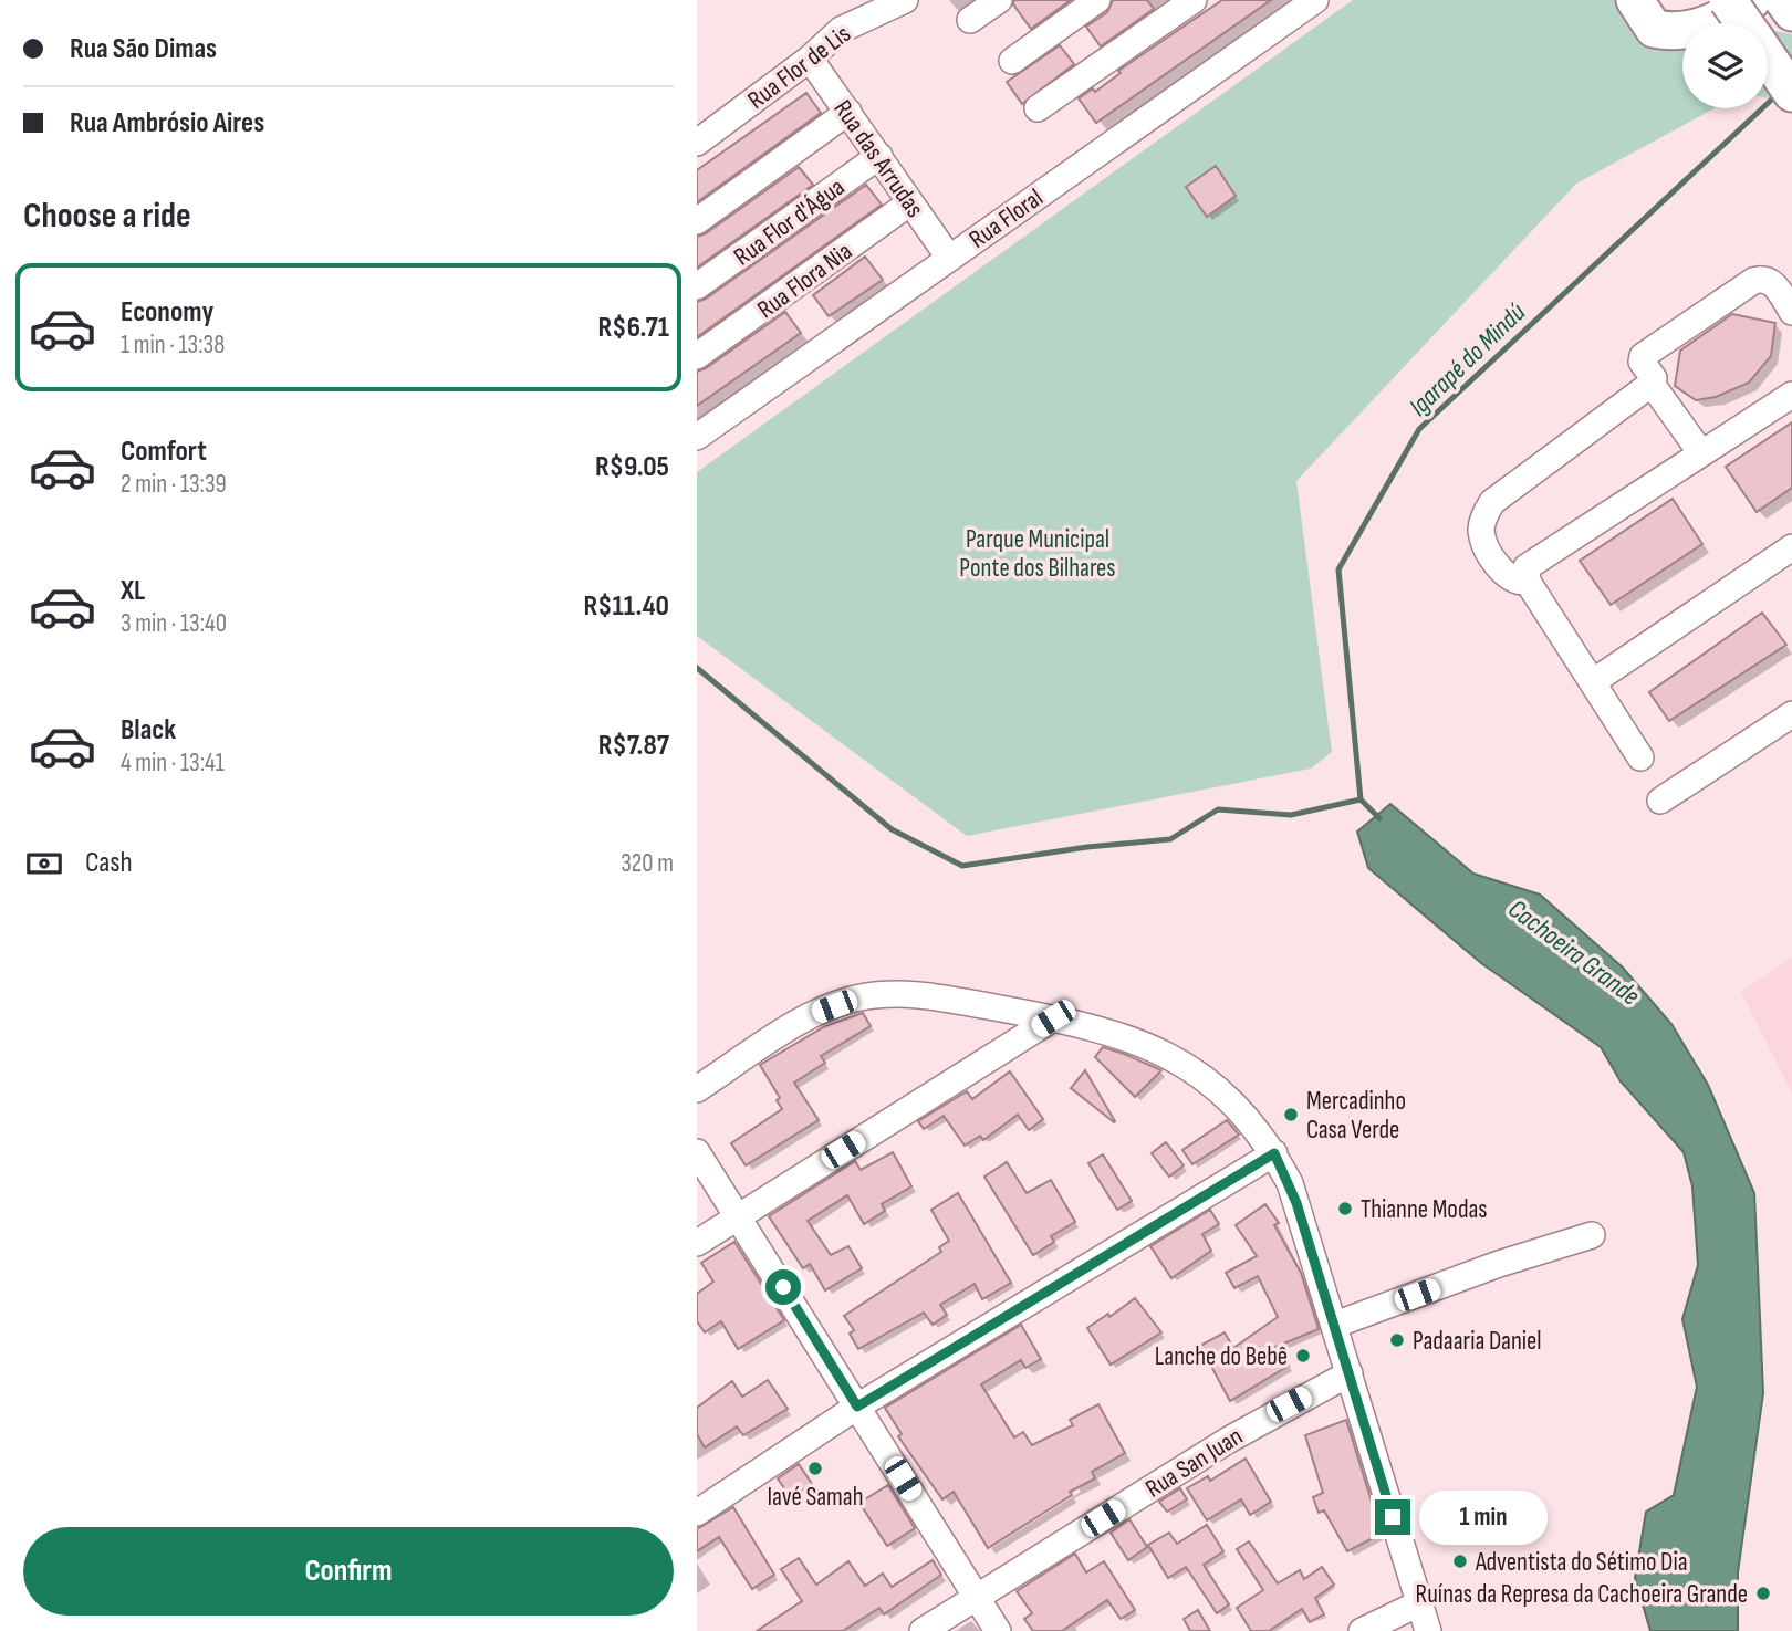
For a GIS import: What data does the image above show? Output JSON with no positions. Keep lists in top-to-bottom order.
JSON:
{
  "streets": {
    "street": [
      "Rua Flor de Lis",
      "Rua das Arrudas",
      "Rua Floral",
      "Rua Flor d'Água",
      "Rua Flora Nia",
      "Rua San Juan"
    ]
  },
  "crossings": [
    ["Rua Flor de Lis", "Rua das Arrudas"],
    ["Rua das Arrudas", "Rua Floral"],
    ["Rua das Arrudas", "Rua Flor d'Água"],
    ["Rua das Arrudas", "Rua Flora Nia"]
  ],
  "water": ["Igarapé do Mindú", "Cachoeira Grande"],
  "parks": ["Parque Municipal Ponte dos Bilhares"],
  "places": [
    "Mercadinho Casa Verde",
    "Thianne Modas",
    "Padaaria Daniel",
    "Lanche do Bebê",
    "Iavé Samah",
    "Adventista do Sétimo Dia",
    "Ruínas da Represa da Cachoeira Grande"
  ],
  "page": {
    "banner": ["Rua São Dimas", "Rua Ambrósio Aires"],
    "heading": "Choose a ride",
    "list": [
      {
        "name": "Economy",
        "note": "1 min · 13:38",
        "value": "R$6.71"
      },
      {
        "name": "Comfort",
        "note": "2 min · 13:39",
        "value": "R$9.05"
      },
      {
        "name": "XL",
        "note": "3 min · 13:40",
        "value": "R$11.40"
      },
      {
        "name": "Black",
        "note": "4 min · 13:41",
        "value": "R$7.87"
      }
    ],
    "pay": ["Cash", "320 m"],
    "bubble": "1 min",
    "buttons": "Confirm"
  }
}
